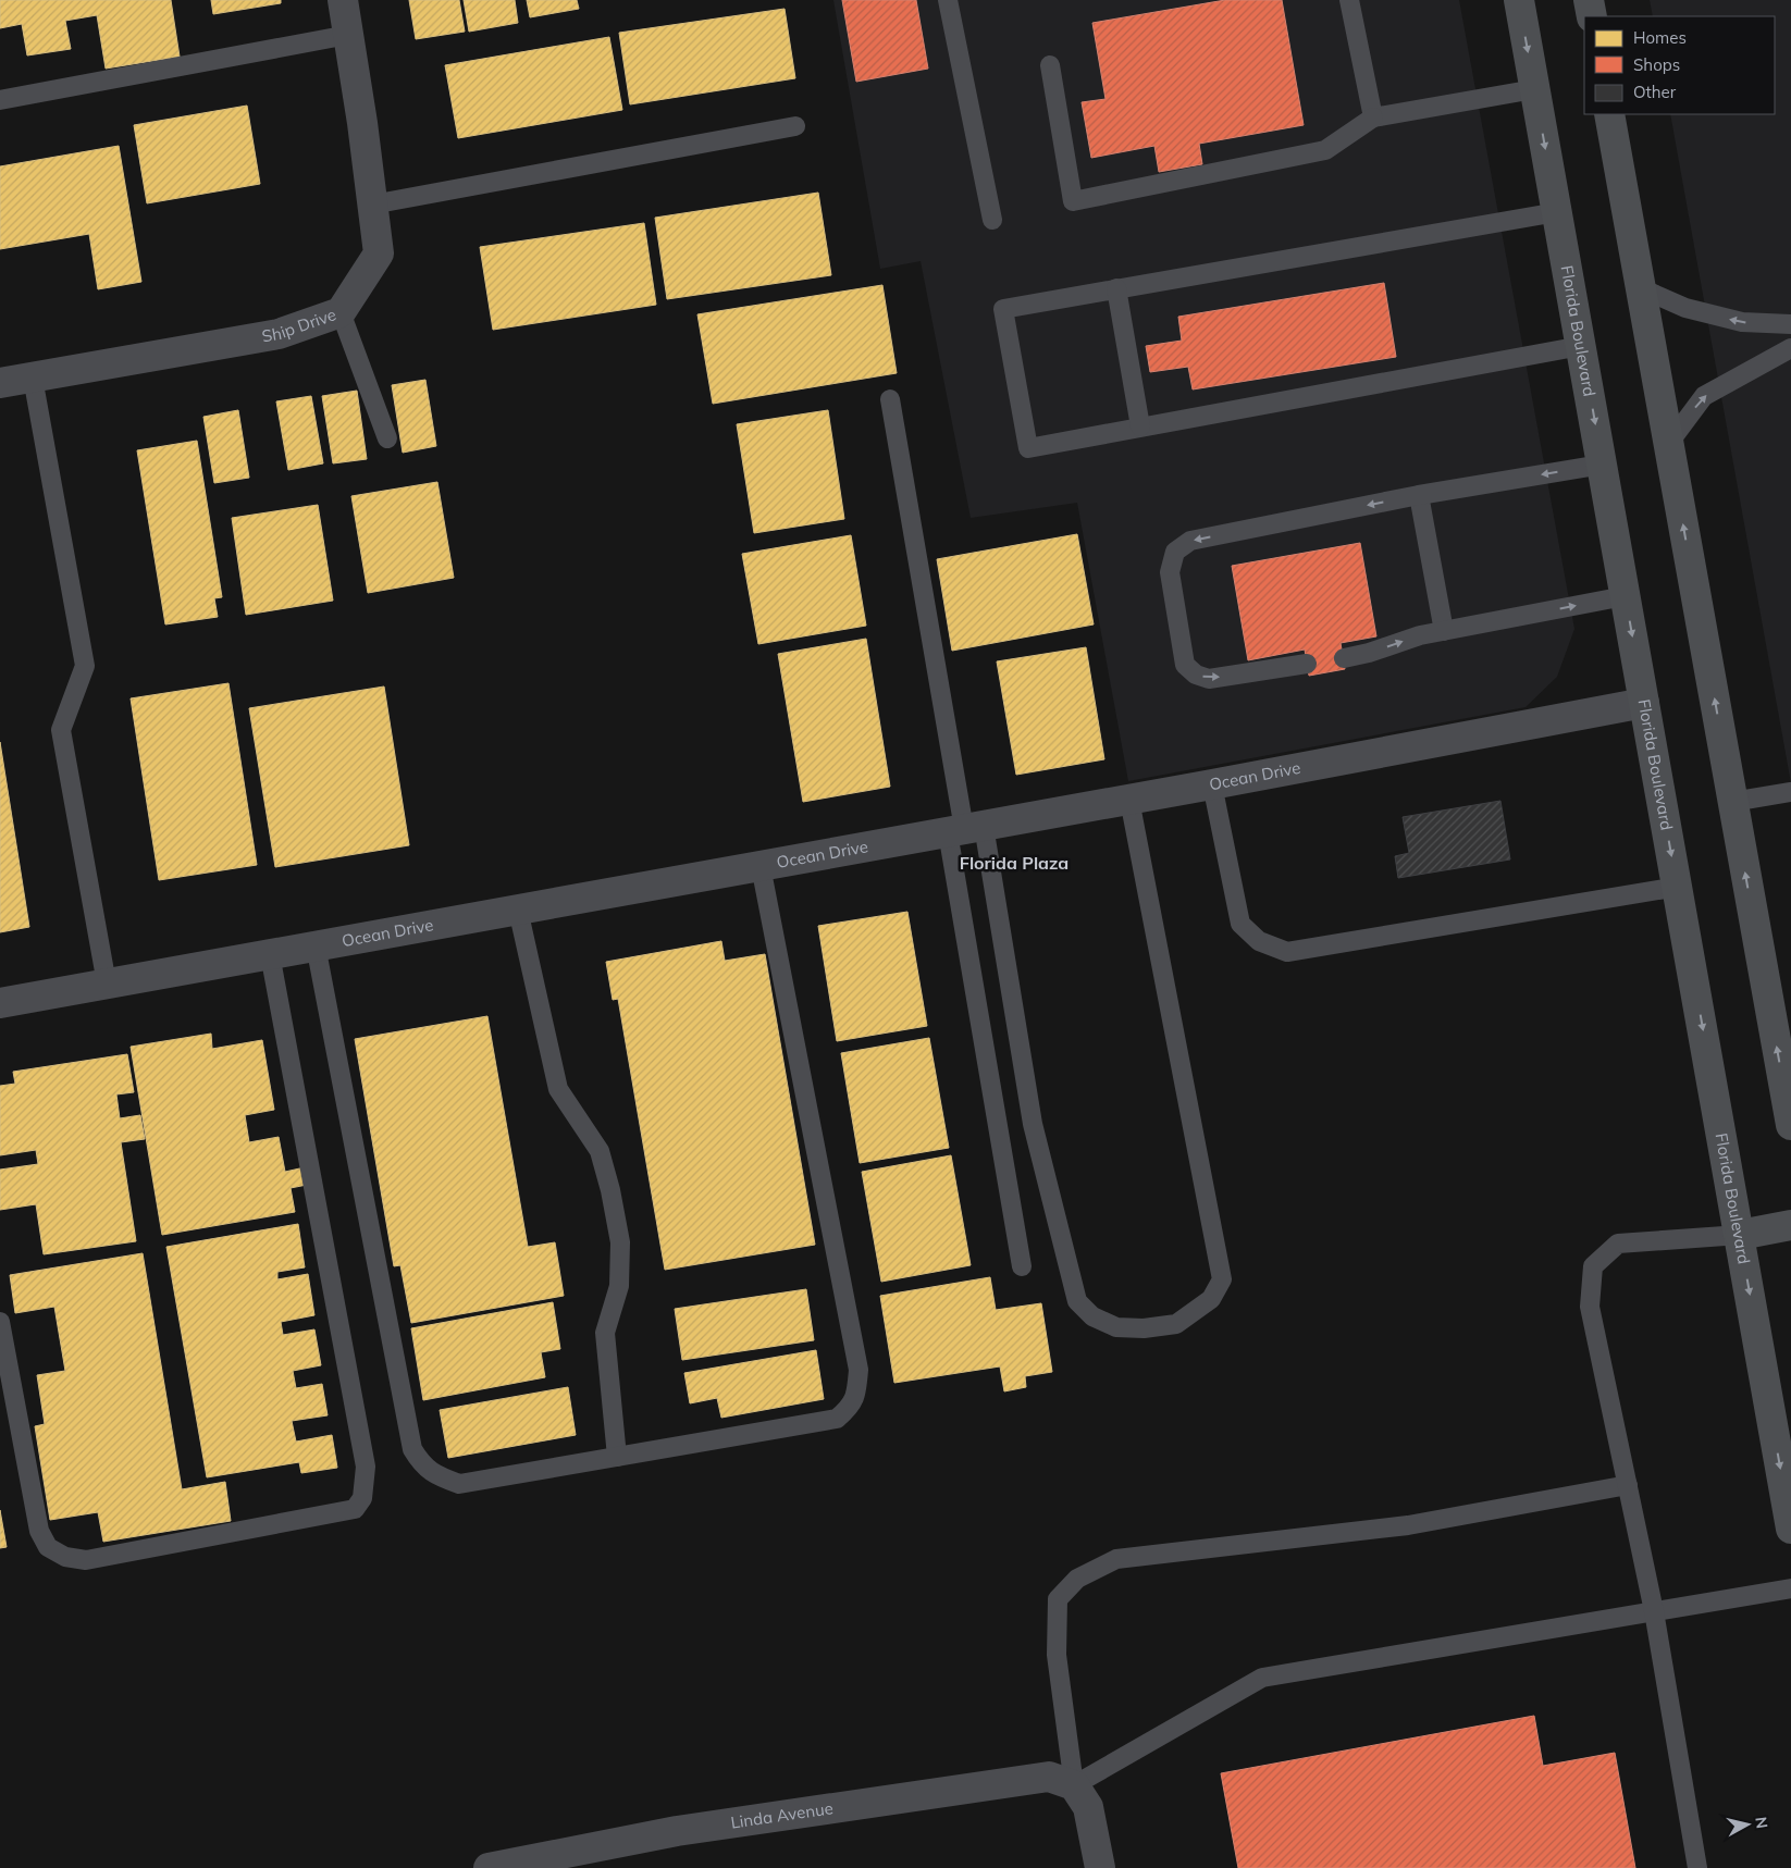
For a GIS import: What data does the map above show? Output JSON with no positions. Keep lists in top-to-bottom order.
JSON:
{
  "streets": {
    "main road": ["Florida Boulevard"],
    "street": ["Ship Drive", "Ocean Drive", "Linda Avenue"]
  },
  "crossings": [
    ["Florida Boulevard", "Ocean Drive"]
  ],
  "districts": ["Florida Plaza"],
  "legend": ["Homes", "Shops", "Other"],
  "north": "right"
}
